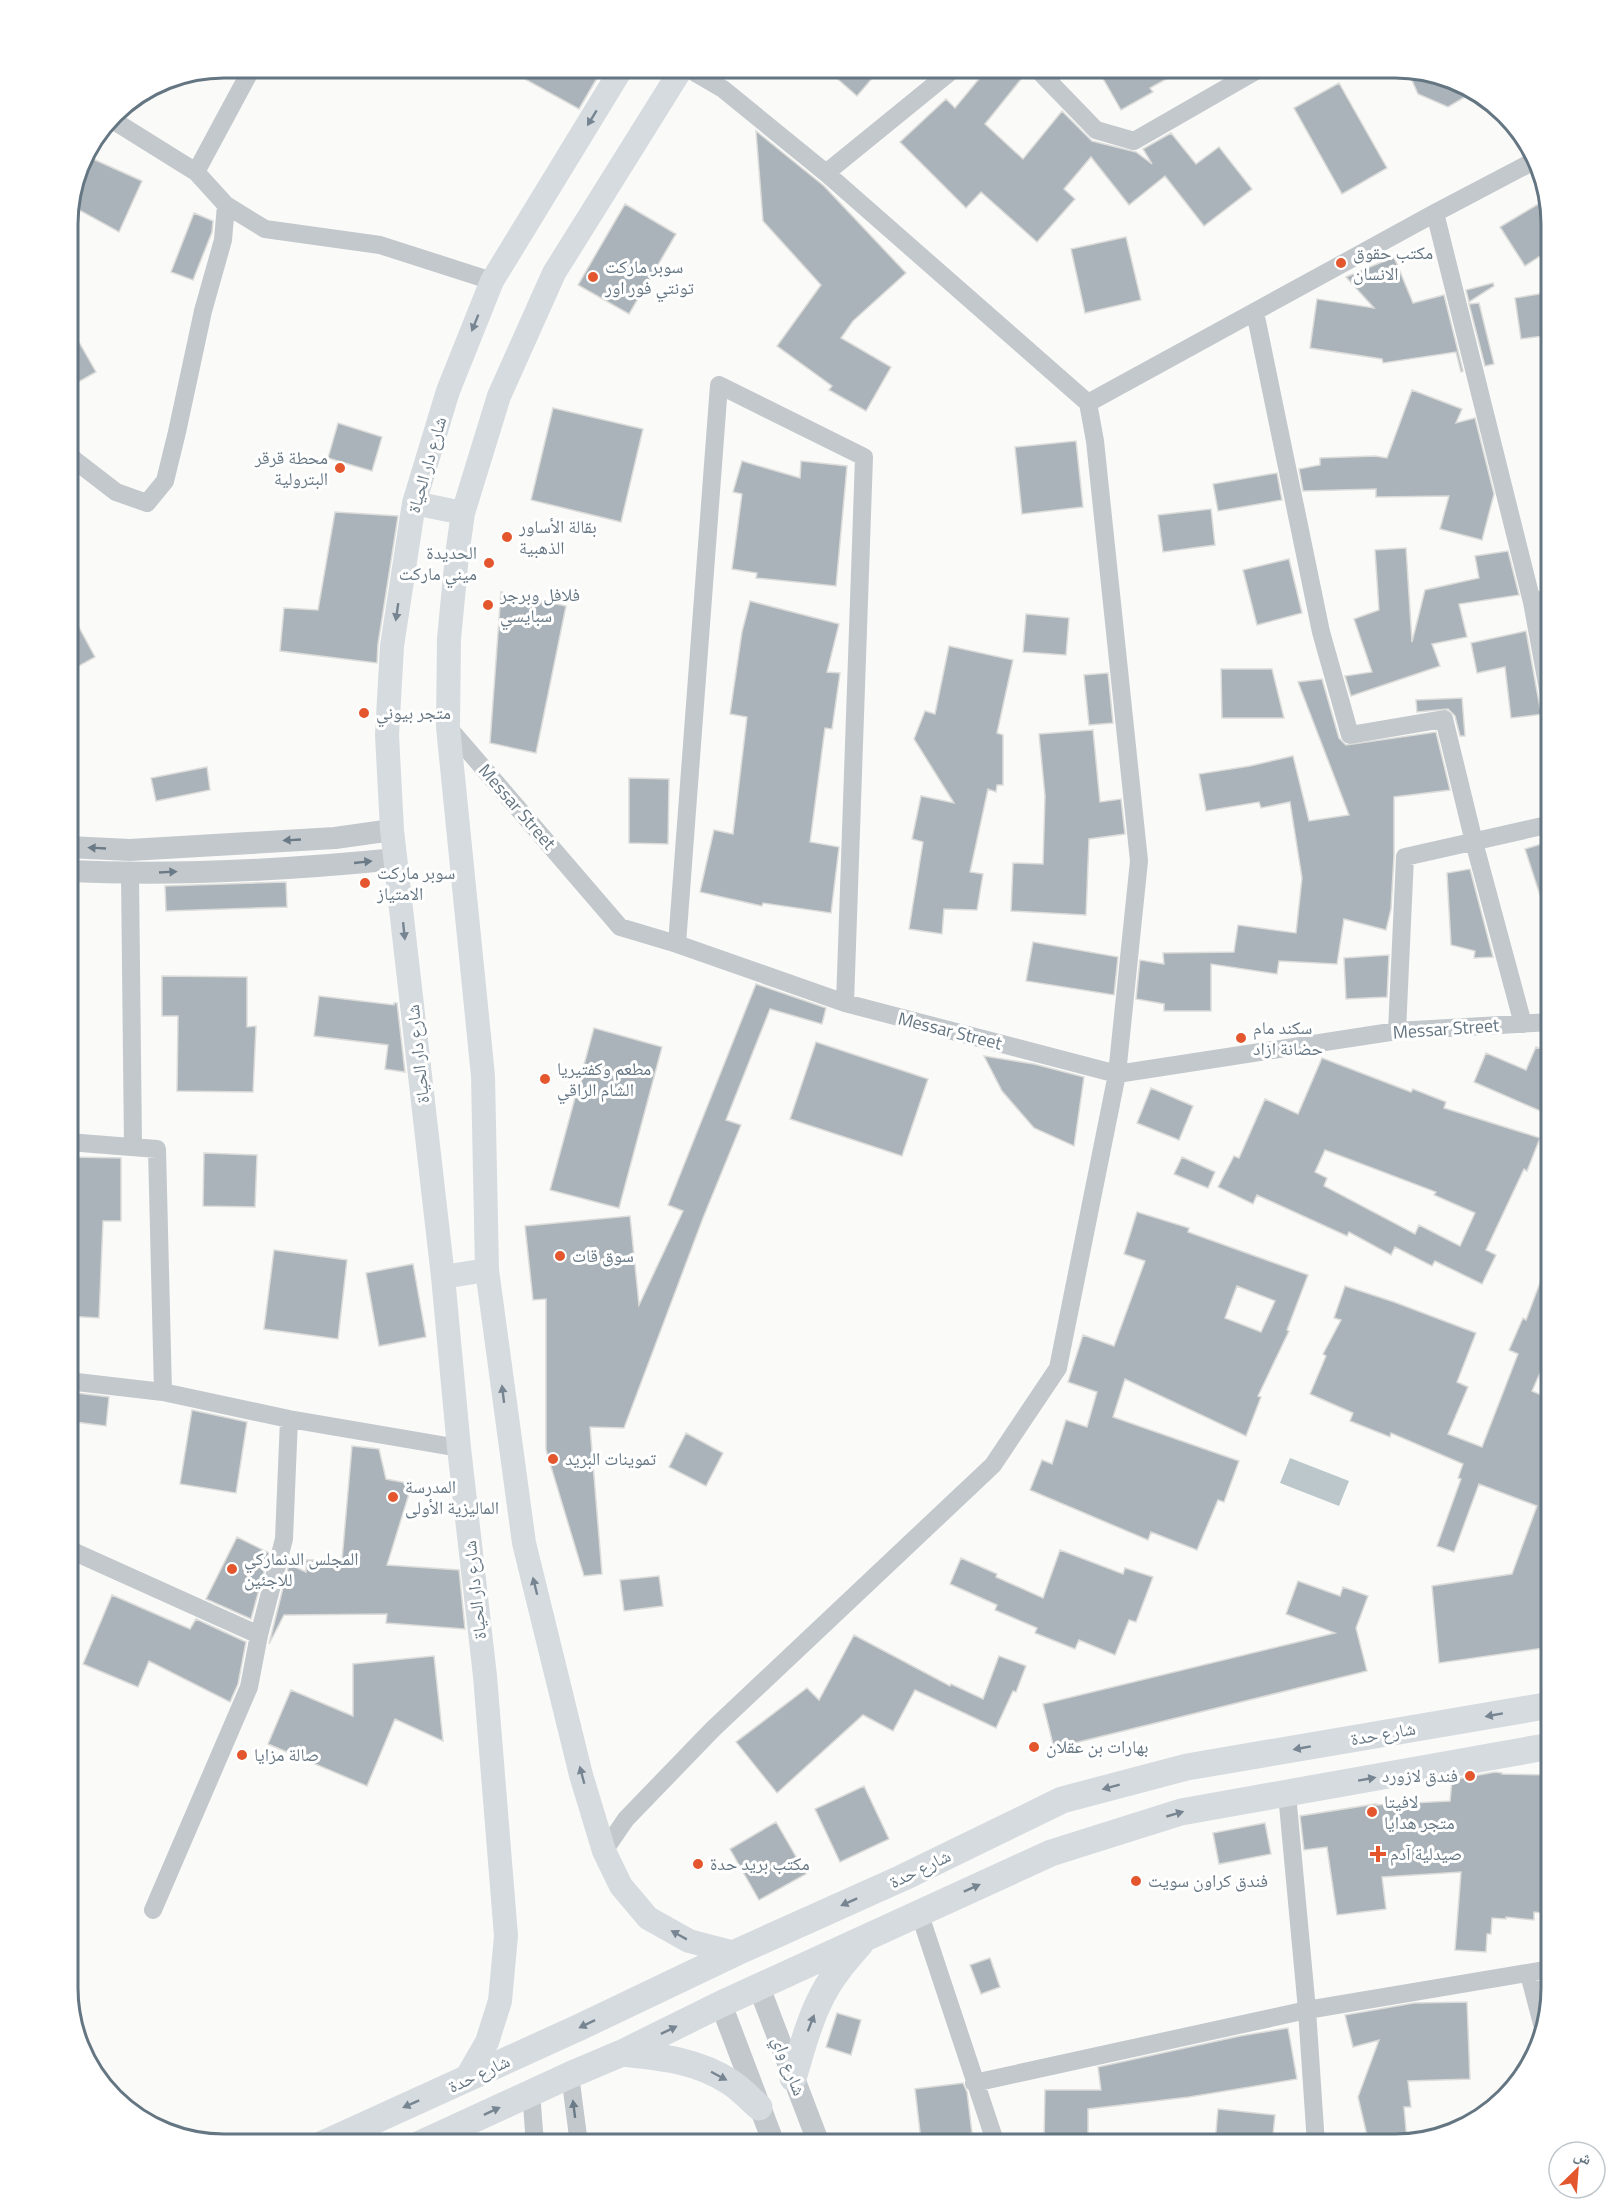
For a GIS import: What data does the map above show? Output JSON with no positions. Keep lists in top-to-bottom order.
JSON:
{
  "streets": {
    "main road": ["شارع دار الحياة", "شارع حدة"],
    "street": ["Messar Street", "شارع واي"]
  },
  "crossings": [
    ["شارع دار الحياة", "شارع حدة"]
  ],
  "places": {
    "other": [
      "مكتب حقوق الانسان",
      "سوبر ماركت تونتي فور اور",
      "محطة قرقر البترولية",
      "بقالة الأساور الذهبية",
      "الحديدة ميني ماركت",
      "فلافل وبرجر سبايسي",
      "متجر بيوني",
      "سوبر ماركت الامتياز",
      "سكند مام حضانة ازاد",
      "مطعم وكفتيريا الشام الراقي",
      "سوق قات",
      "تموينات البريد",
      "المدرسة الماليزية الأولى",
      "المجلس الدنماركي للاجئين",
      "بهارات بن عقلان",
      "صالة مزايا",
      "فندق لازورد",
      "لافيتا متجر هدايا",
      "مكتب بريد حدة",
      "فندق كراون سويت"
    ],
    "health": ["صيدلية آدم"]
  },
  "north": "top right"
}
